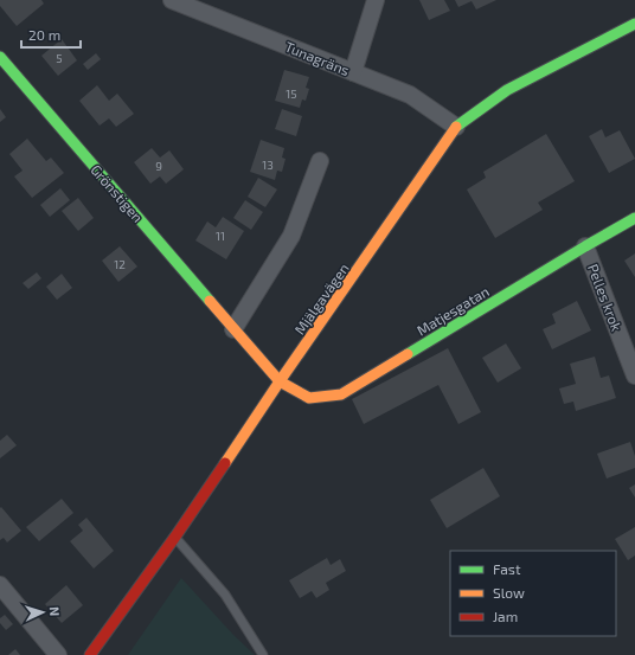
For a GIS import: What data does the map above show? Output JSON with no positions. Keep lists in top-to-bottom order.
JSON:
{
  "streets": {
    "street": [
      "Tunagräns",
      "Grönstigen",
      "Pelles krok",
      "Mjälgavägen",
      "Matjesgatan"
    ]
  },
  "crossings": [
    ["Tunagräns", "Mjälgavägen"],
    ["Grönstigen", "Mjälgavägen"],
    ["Grönstigen", "Matjesgatan"],
    ["Pelles krok", "Matjesgatan"],
    ["Mjälgavägen", "Matjesgatan"]
  ],
  "house_numbers": [
    "5",
    "15",
    "13",
    "9",
    "11",
    "12"
  ],
  "legend": ["Fast", "Slow", "Jam"],
  "scale_bar": "20 m",
  "north": "right"
}
